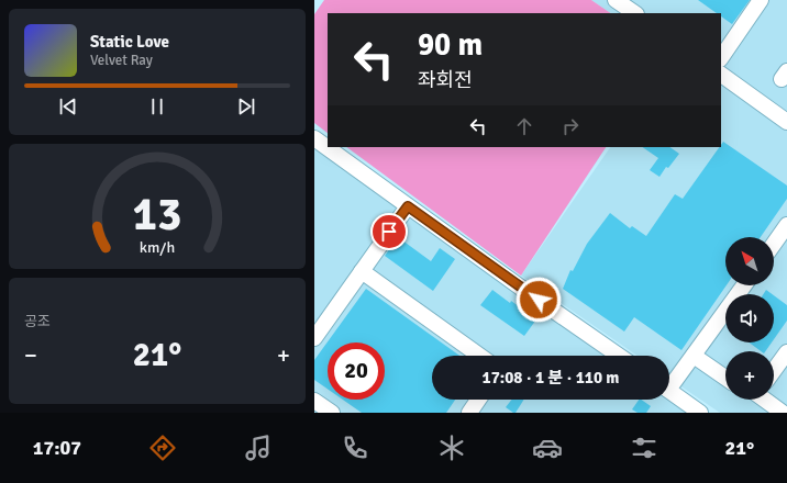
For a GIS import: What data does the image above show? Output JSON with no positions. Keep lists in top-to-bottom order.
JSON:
{
  "north": "top left",
  "page": {
    "turn": ["90 m", "좌회전"],
    "song": ["Static Love", "Velvet Ray"],
    "map_buttons": "+",
    "tile": "공조",
    "heat": ["−", "21°", "+"],
    "limit": "20",
    "trip": "17:08 · 1 분 · 110 m",
    "tabs": ["17:07", "21°"],
    "gauge": ["13", "km/h"]
  }
}
